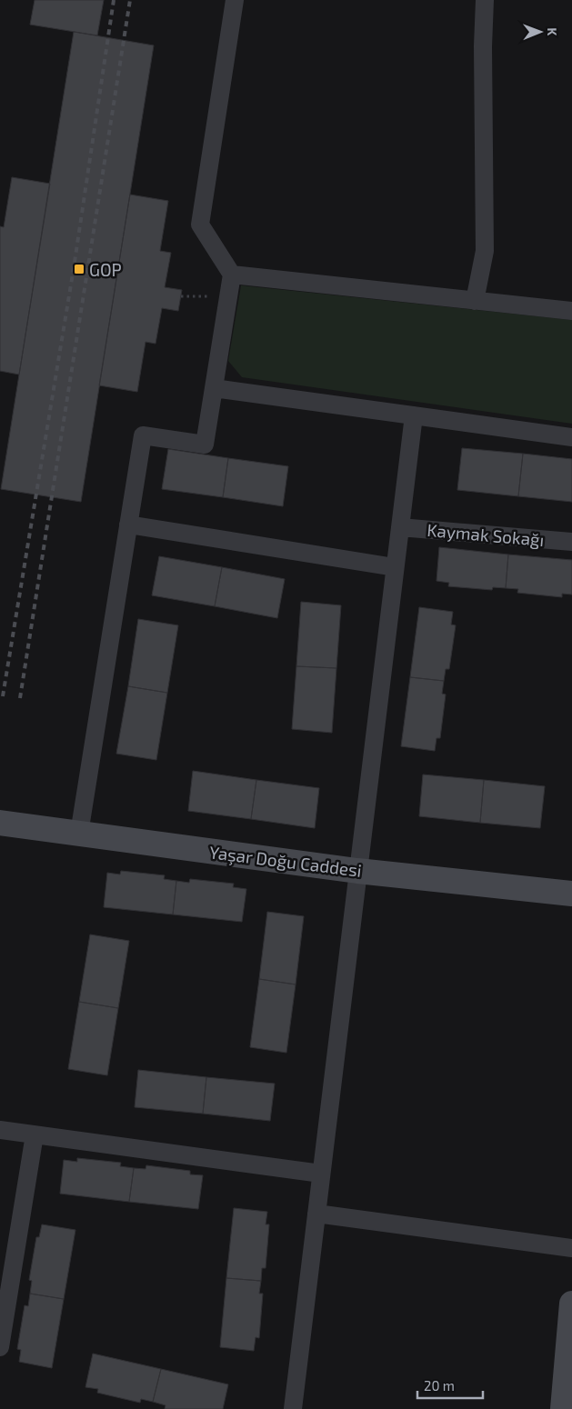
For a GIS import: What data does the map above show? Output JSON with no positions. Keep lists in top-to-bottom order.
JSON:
{
  "streets": {
    "street": ["Kaymak Sokağı", "Yaşar Doğu Caddesi"]
  },
  "places": {
    "transit": ["GOP"]
  },
  "scale_bar": "20 m",
  "north": "right"
}
